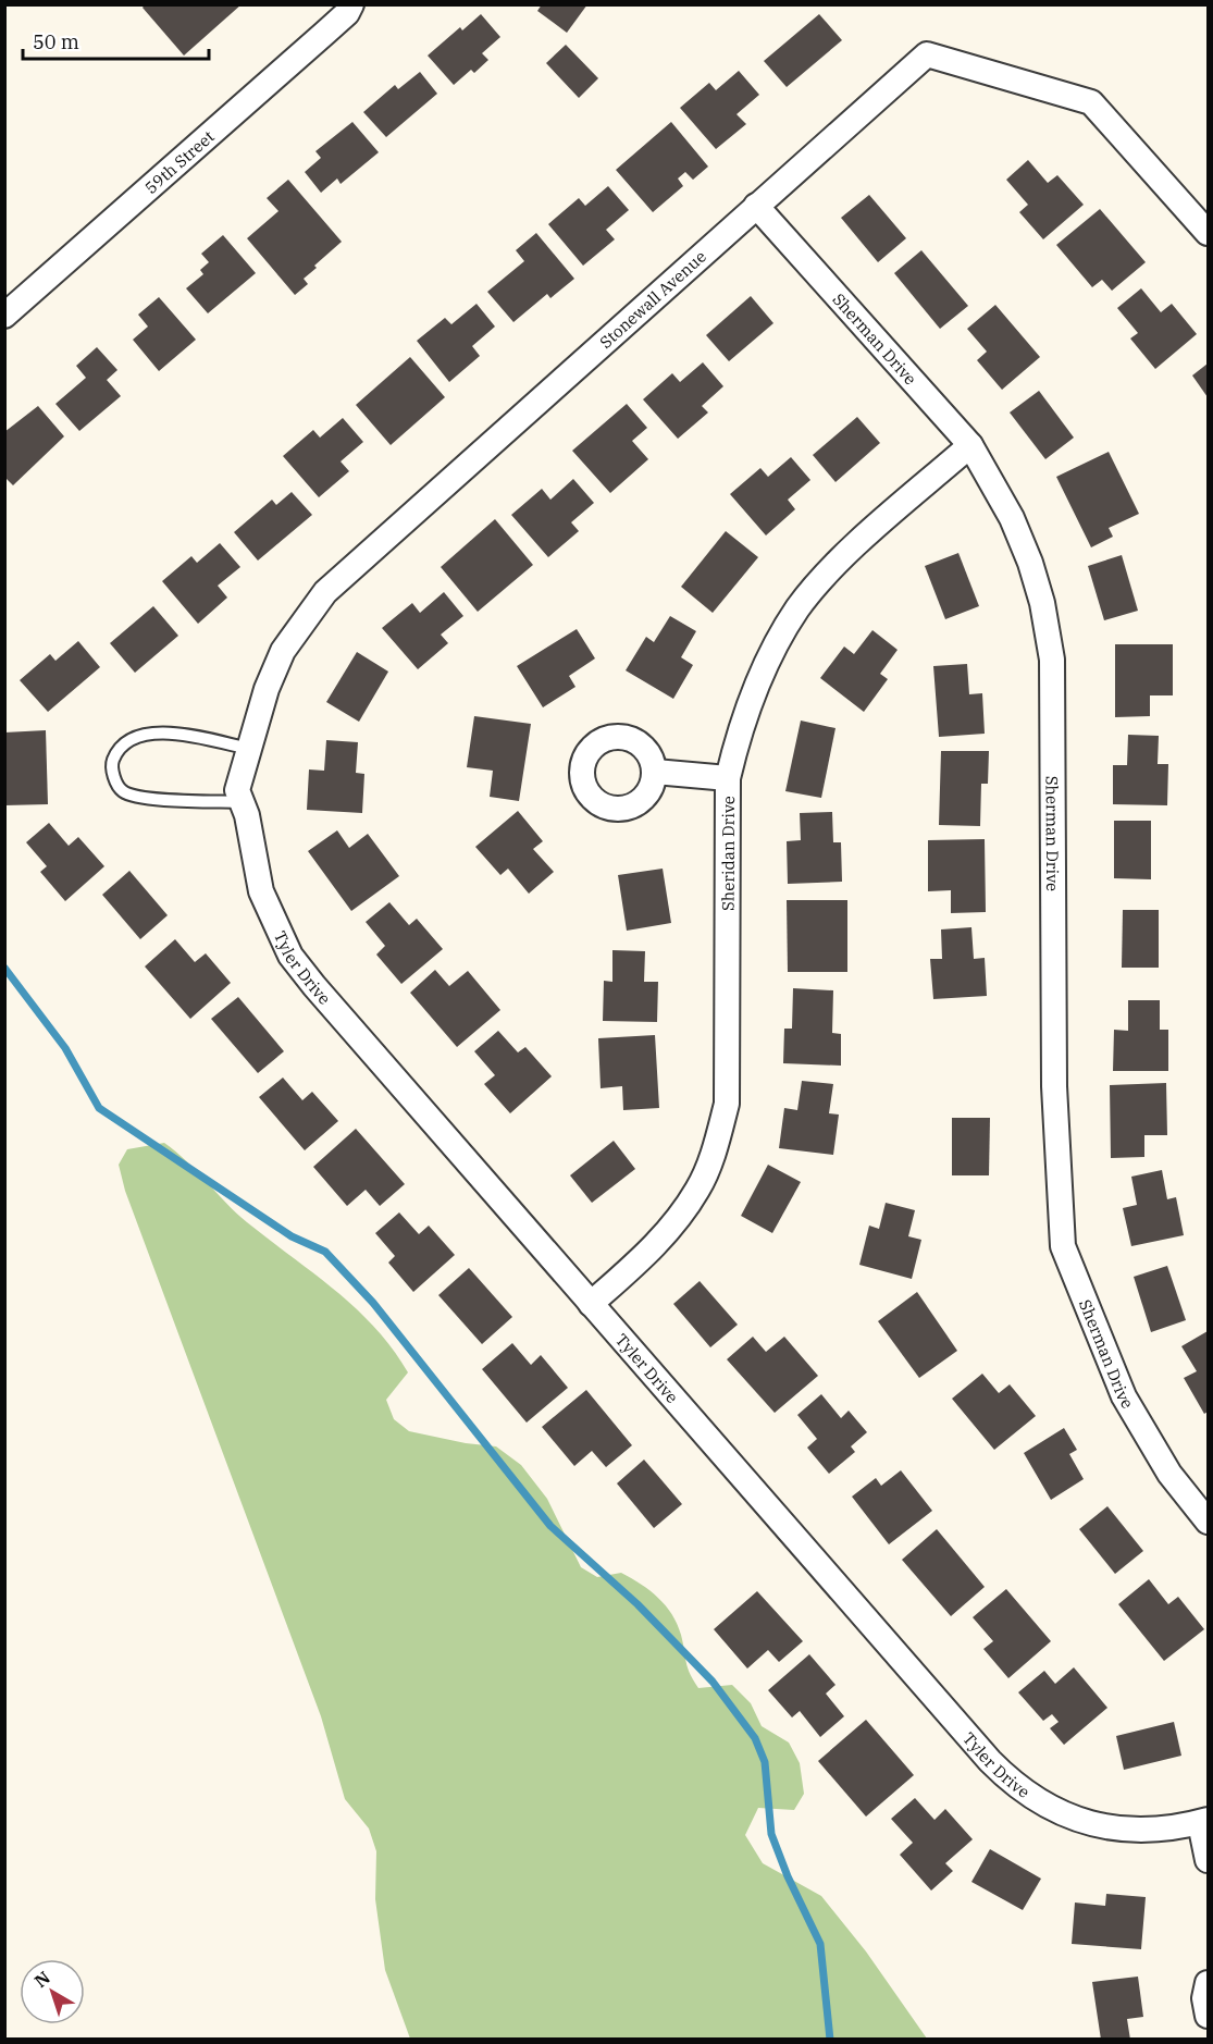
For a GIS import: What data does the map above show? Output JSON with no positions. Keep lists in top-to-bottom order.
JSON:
{
  "streets": {
    "street": [
      "59th Street",
      "Stonewall Avenue",
      "Sherman Drive",
      "Sheridan Drive",
      "Tyler Drive"
    ]
  },
  "crossings": [
    ["Stonewall Avenue", "Sherman Drive"],
    ["Stonewall Avenue", "Tyler Drive"],
    ["Sherman Drive", "Sheridan Drive"],
    ["Sheridan Drive", "Tyler Drive"]
  ],
  "scale_bar": "50 m",
  "north": "top left"
}
